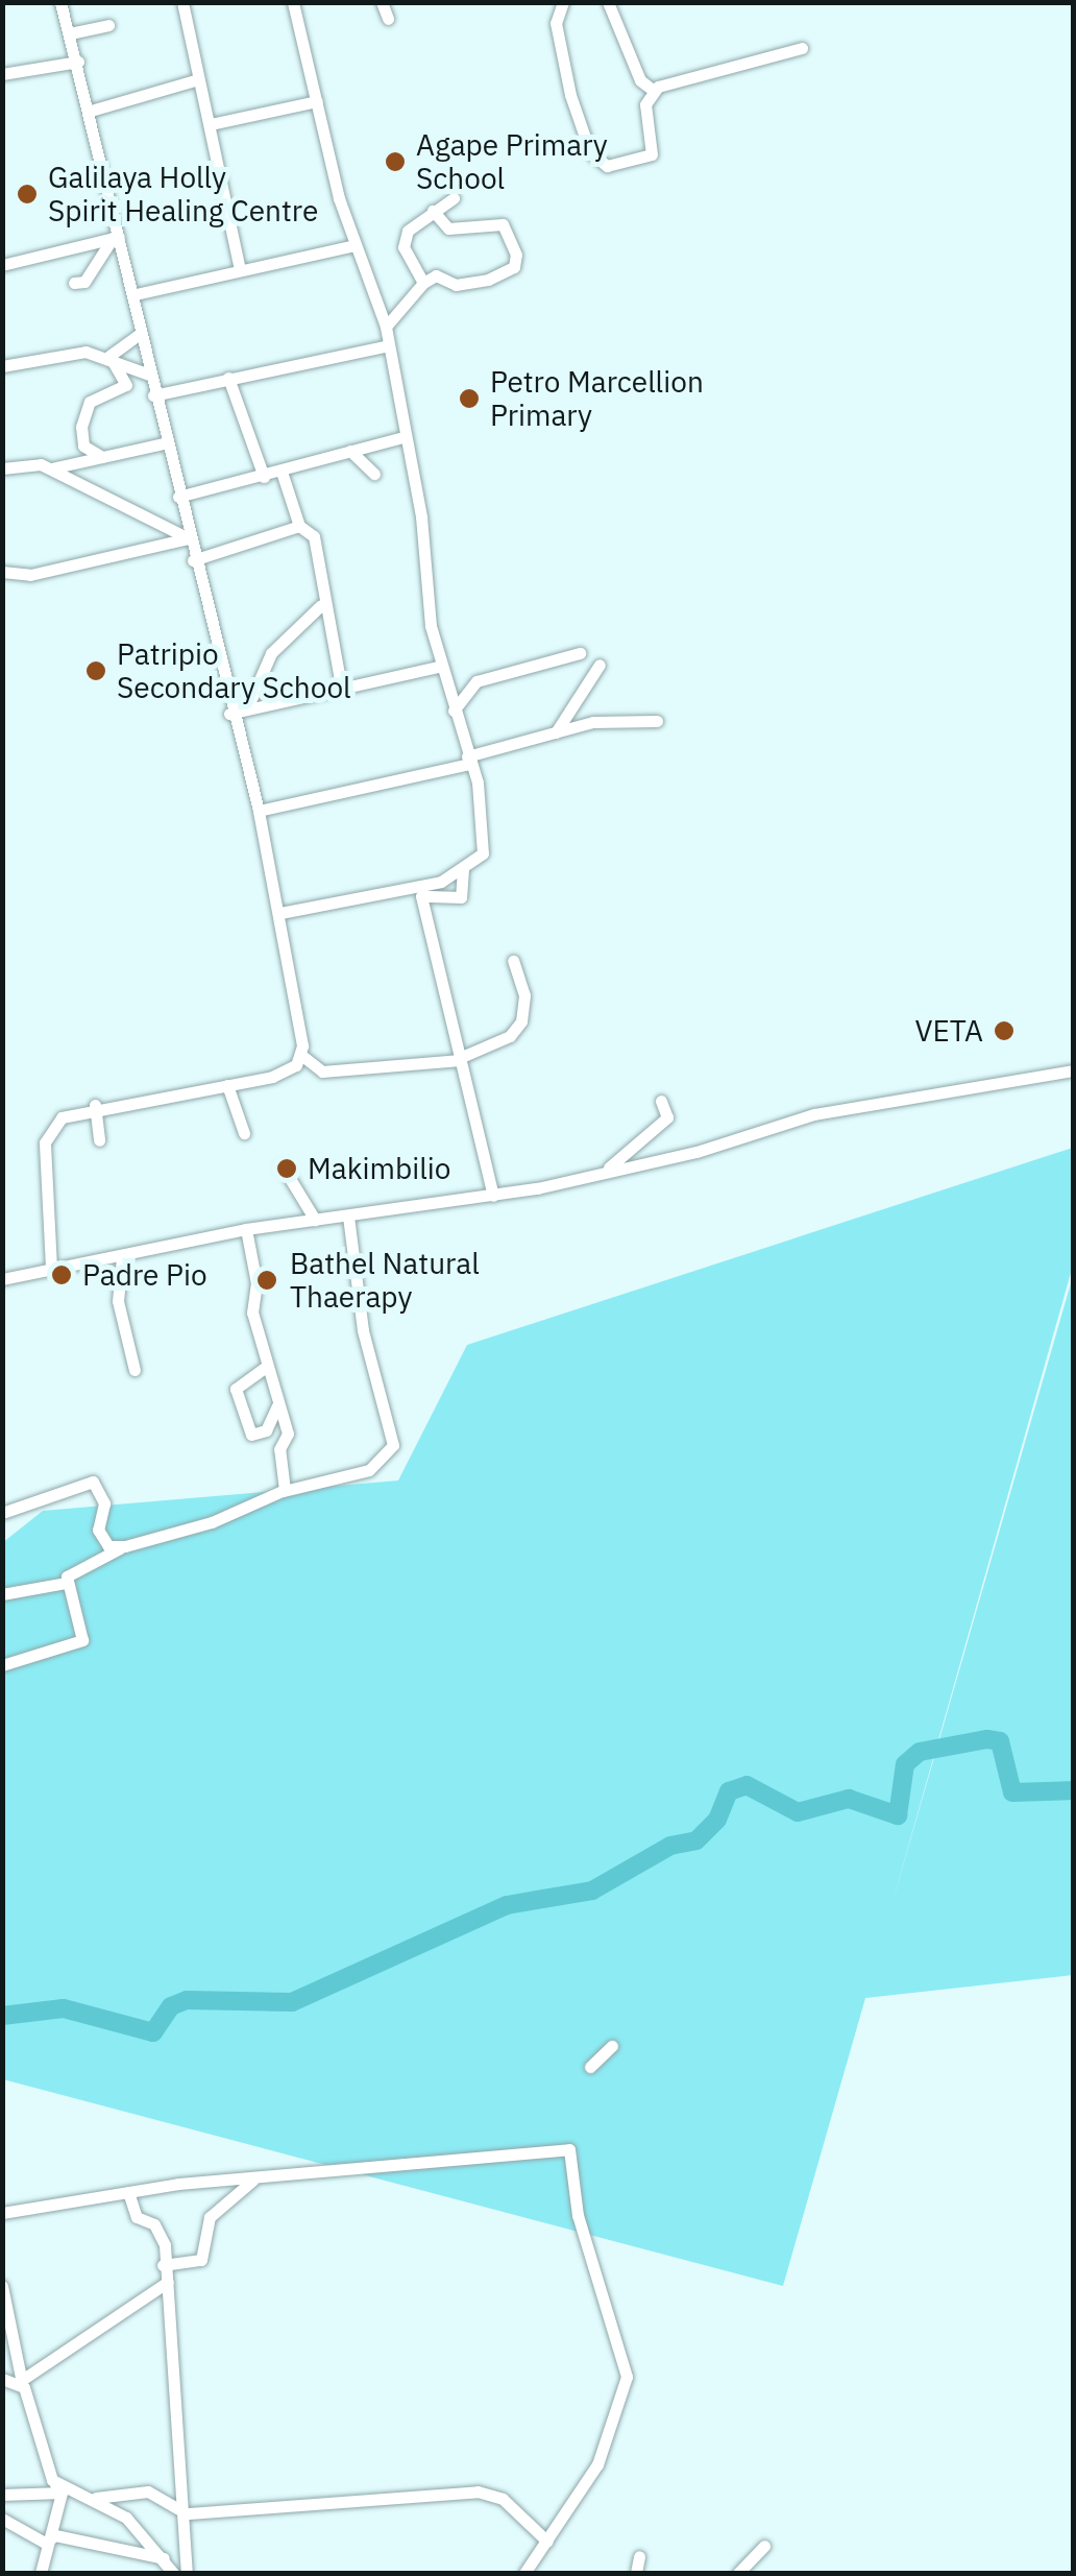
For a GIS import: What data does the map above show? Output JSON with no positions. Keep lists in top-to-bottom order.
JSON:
{
  "places": [
    "Agape Primary School",
    "Galilaya Holly Spirit Healing Centre",
    "Petro Marcellion Primary",
    "Patripio Secondary School",
    "VETA",
    "Makimbilio",
    "Padre Pio",
    "Bathel Natural Thaerapy"
  ]
}
